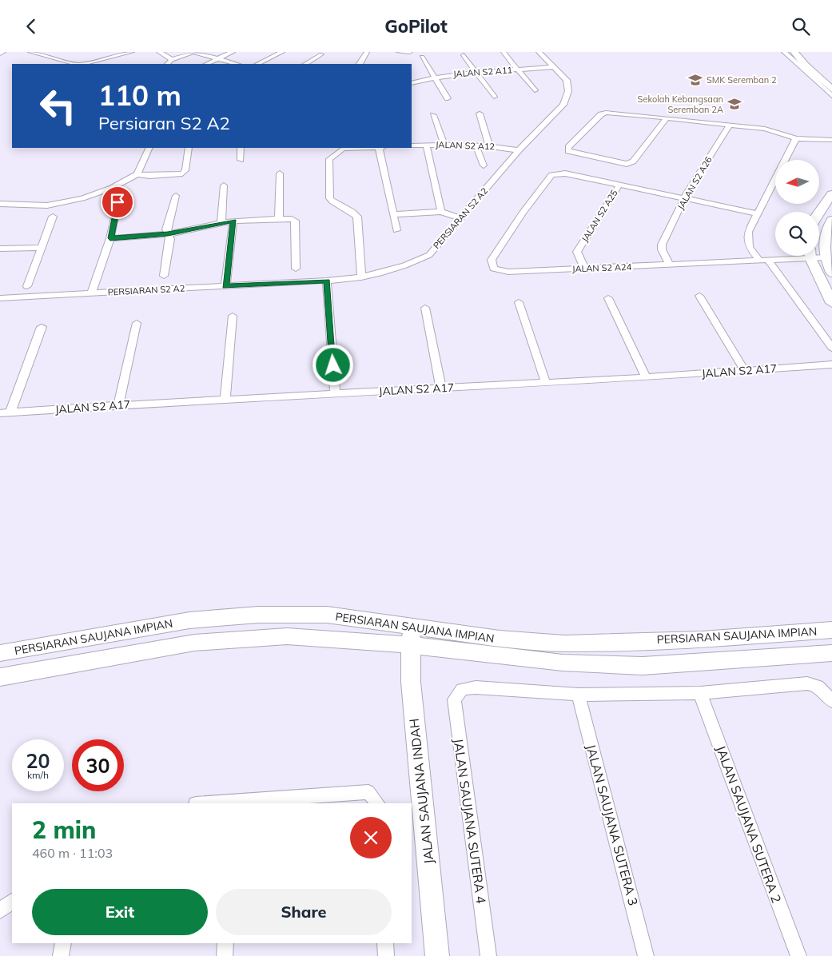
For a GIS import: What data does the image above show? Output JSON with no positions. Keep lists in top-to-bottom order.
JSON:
{
  "streets": {
    "street": [
      "JALAN S2 A11",
      "JALAN S2 A12",
      "JALAN S2 A26",
      "JALAN S2 A25",
      "PERSIARAN S2 A2",
      "JALAN S2 A24",
      "JALAN S2 A17",
      "PERSIARAN SAUJANA IMPIAN",
      "JALAN SAUJANA INDAH",
      "JALAN SAUJANA SUTERA 4",
      "JALAN SAUJANA SUTERA 2",
      "JALAN SAUJANA SUTERA 3"
    ]
  },
  "crossings": [
    ["JALAN S2 A11", "PERSIARAN S2 A2"],
    ["JALAN S2 A12", "PERSIARAN S2 A2"],
    ["JALAN S2 A26", "JALAN S2 A24"],
    ["JALAN S2 A25", "JALAN S2 A24"],
    ["PERSIARAN SAUJANA IMPIAN", "JALAN SAUJANA INDAH"],
    ["JALAN SAUJANA SUTERA 4", "JALAN SAUJANA SUTERA 3"]
  ],
  "places": {
    "school or university": ["SMK Seremban 2", "Sekolah Kebangsaan Seremban 2A"]
  },
  "north": "left",
  "page": {
    "header": "GoPilot",
    "turn": ["110 m", "Persiaran S2 A2"],
    "speed": "20 km/h",
    "limit": "30",
    "heading": ["2 min", "460 m · 11:03"],
    "buttons": ["Exit", "Share"]
  }
}
